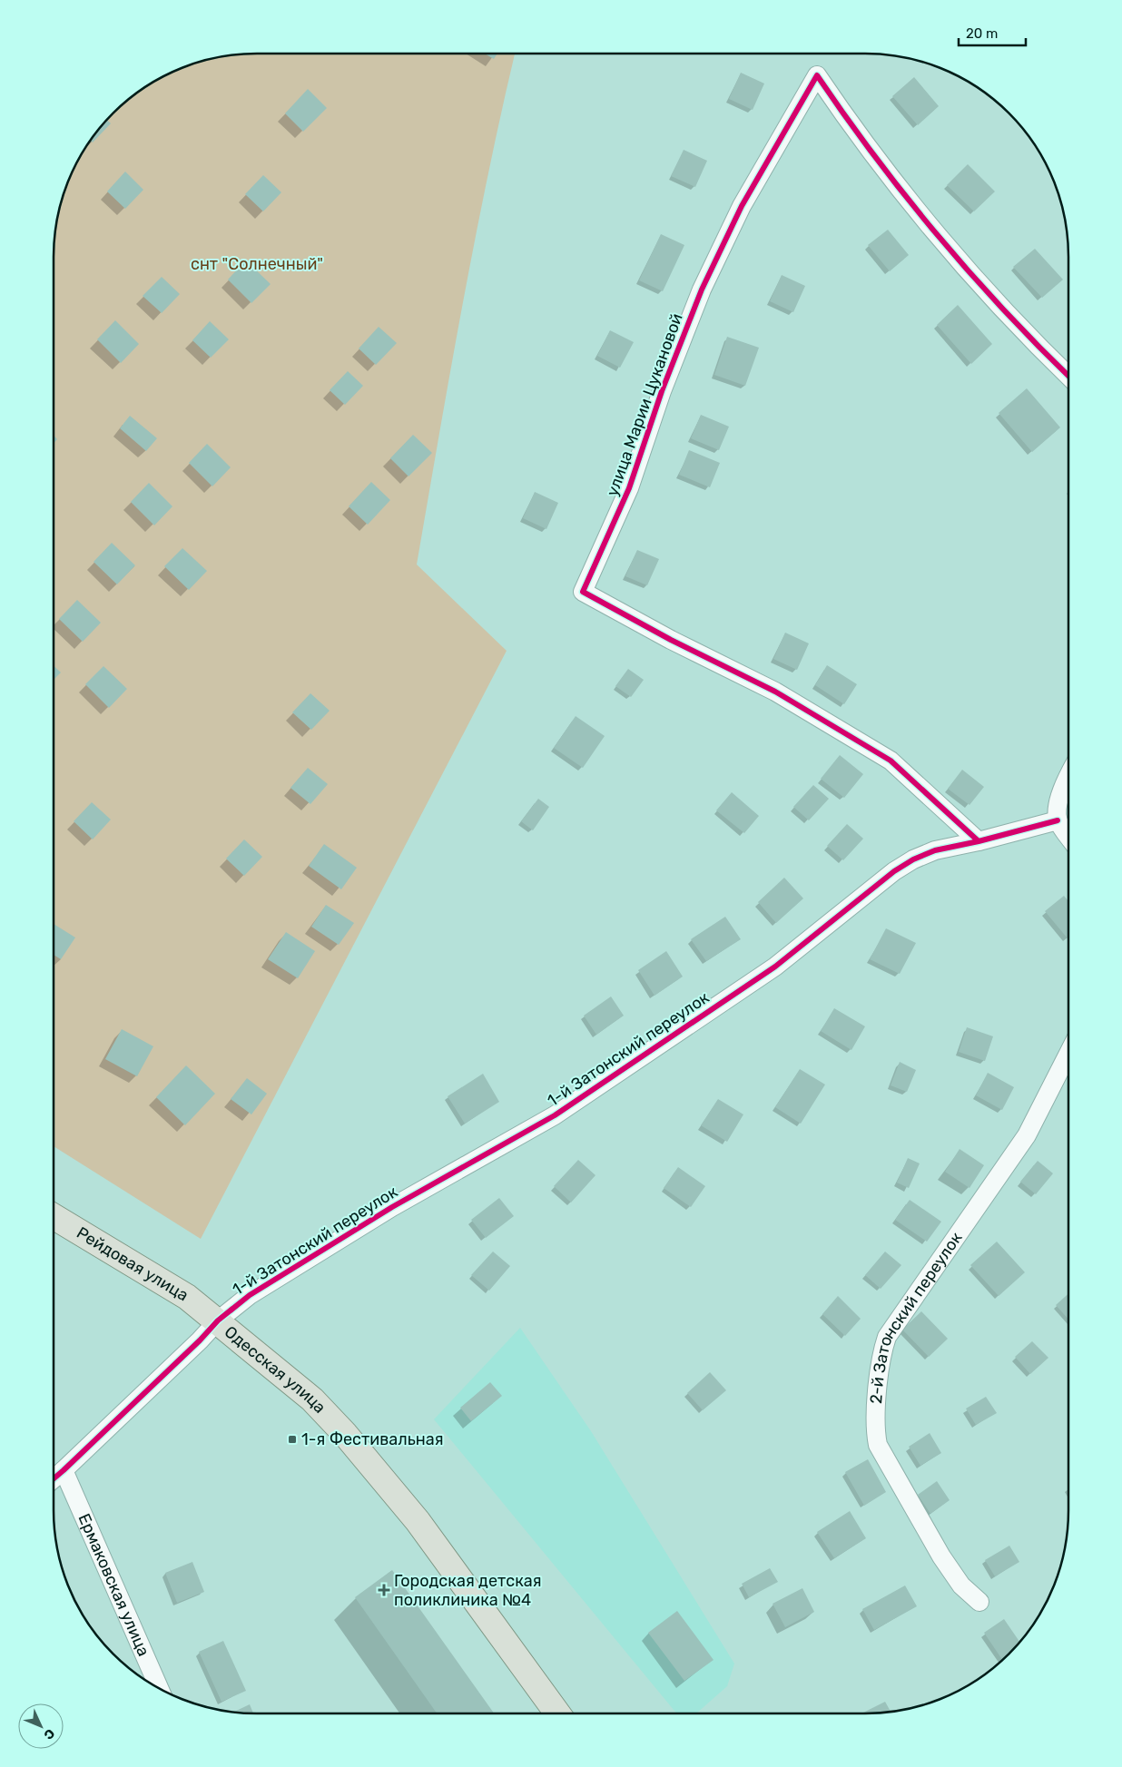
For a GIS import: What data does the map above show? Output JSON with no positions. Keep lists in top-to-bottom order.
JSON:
{
  "streets": {
    "main road": ["Рейдовая улица", "Одесская улица"],
    "street": [
      "улица Марии Цукановой",
      "1-й Затонский переулок",
      "2-й Затонский переулок",
      "Ермаковская улица"
    ]
  },
  "crossings": [
    ["улица Марии Цукановой", "1-й Затонский переулок"],
    ["1-й Затонский переулок", "Рейдовая улица"],
    ["1-й Затонский переулок", "Одесская улица"],
    ["1-й Затонский переулок", "Ермаковская улица"],
    ["Рейдовая улица", "Одесская улица"]
  ],
  "parks": ["снт \"Солнечный\""],
  "places": {
    "transit": ["1-я Фестивальная"],
    "health": ["Городская детская поликлиника №4"]
  },
  "scale_bar": "20 m",
  "north": "bottom right"
}
